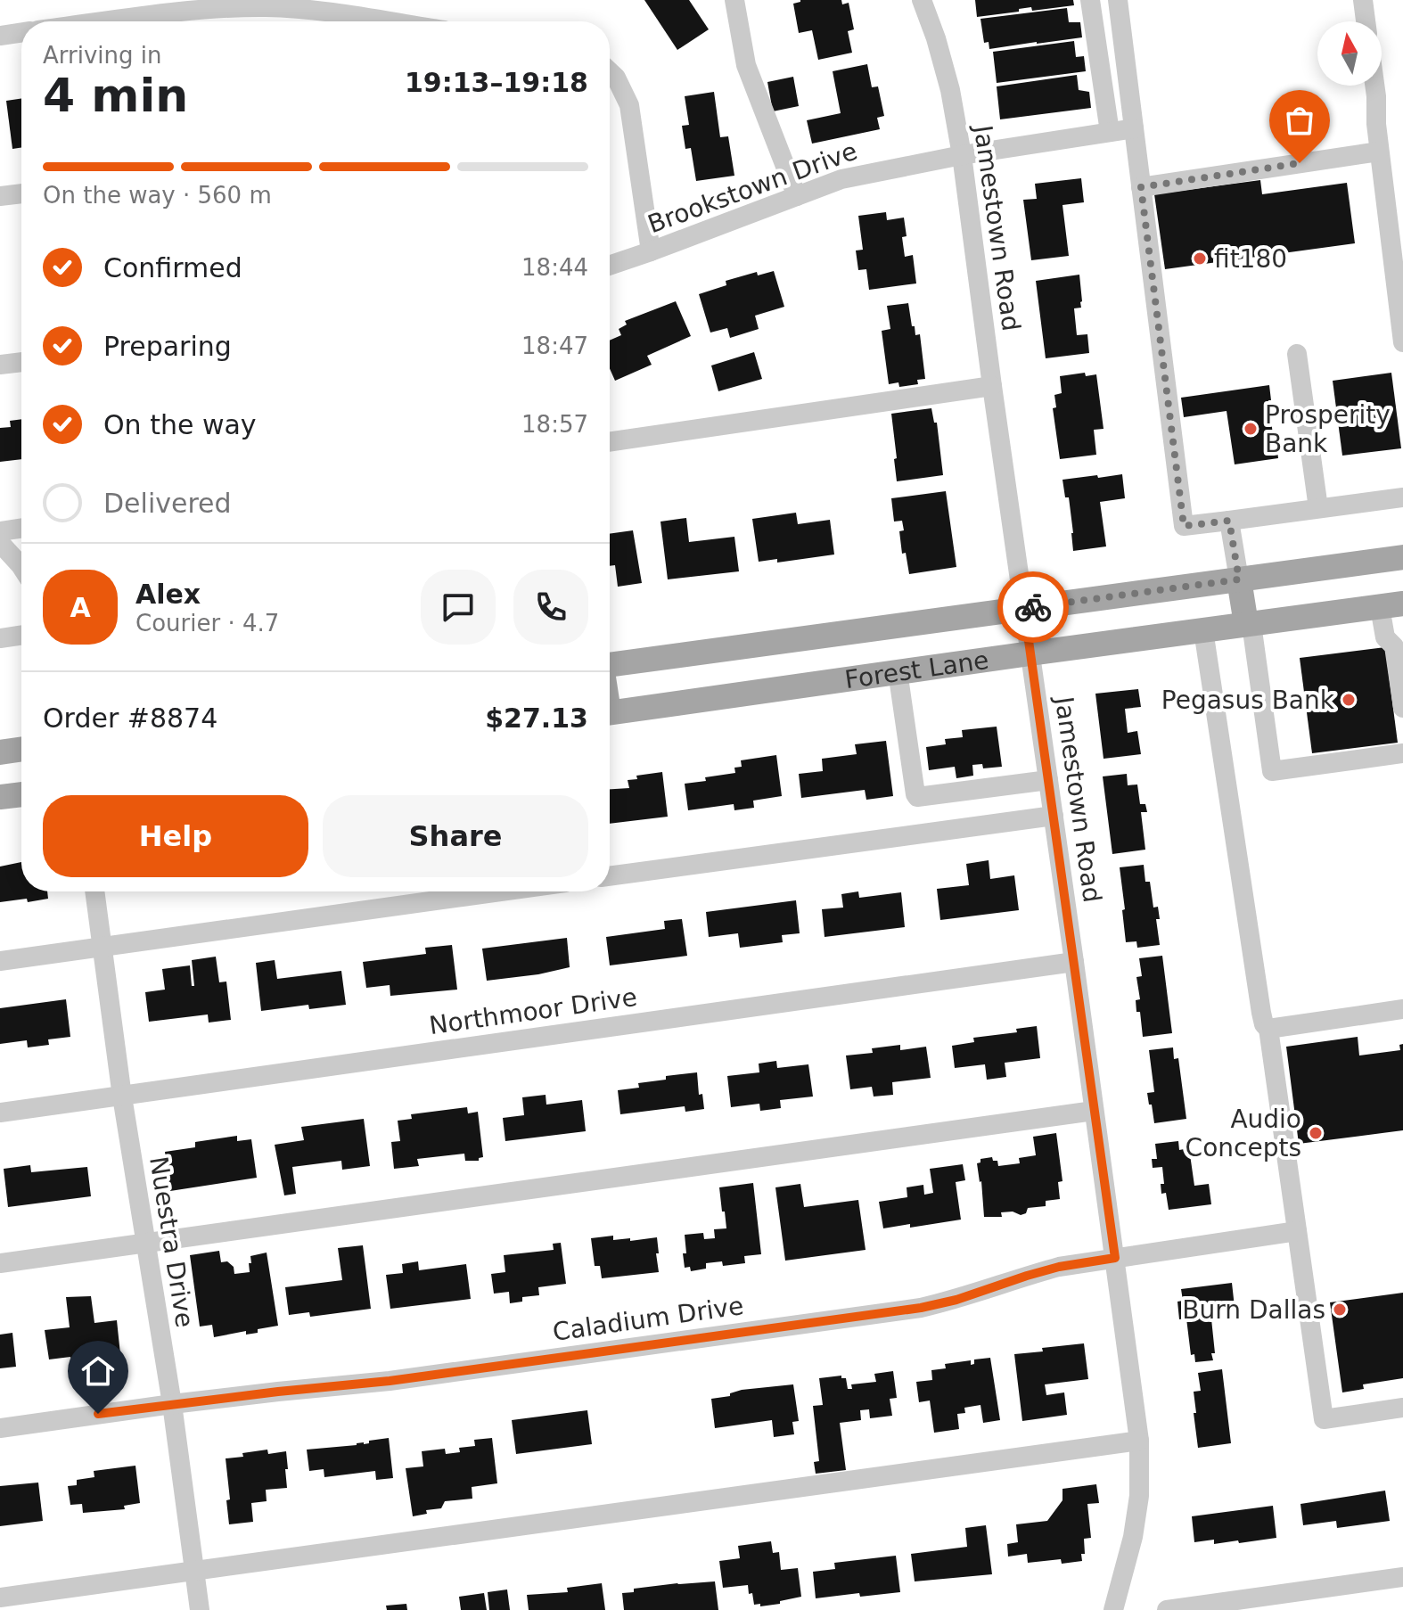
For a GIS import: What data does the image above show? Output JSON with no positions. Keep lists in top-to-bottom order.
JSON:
{
  "streets": {
    "main road": ["Forest Lane"],
    "street": [
      "Brookstown Drive",
      "Jamestown Road",
      "Northmoor Drive",
      "Nuestra Drive",
      "Caladium Drive"
    ]
  },
  "crossings": [
    ["Brookstown Drive", "Jamestown Road"],
    ["Jamestown Road", "Forest Lane"],
    ["Jamestown Road", "Northmoor Drive"],
    ["Jamestown Road", "Caladium Drive"],
    ["Northmoor Drive", "Nuestra Drive"],
    ["Nuestra Drive", "Caladium Drive"]
  ],
  "places": [
    "fit180",
    "Prosperity Bank",
    "Pegasus Bank",
    "Audio Concepts",
    "Burn Dallas"
  ],
  "north": "top",
  "page": {
    "heading": ["4 min", "Arriving in", "19:13–19:18"],
    "panel": [
      "Alex",
      "Courier · 4.7",
      "Order #8874",
      "$27.13"
    ],
    "bar": "On the way · 560 m",
    "list": [
      ["Confirmed", "18:44"],
      ["Preparing", "18:47"],
      ["On the way", "18:57"],
      "Delivered"
    ],
    "round": "A",
    "buttons": ["Help", "Share"]
  }
}
